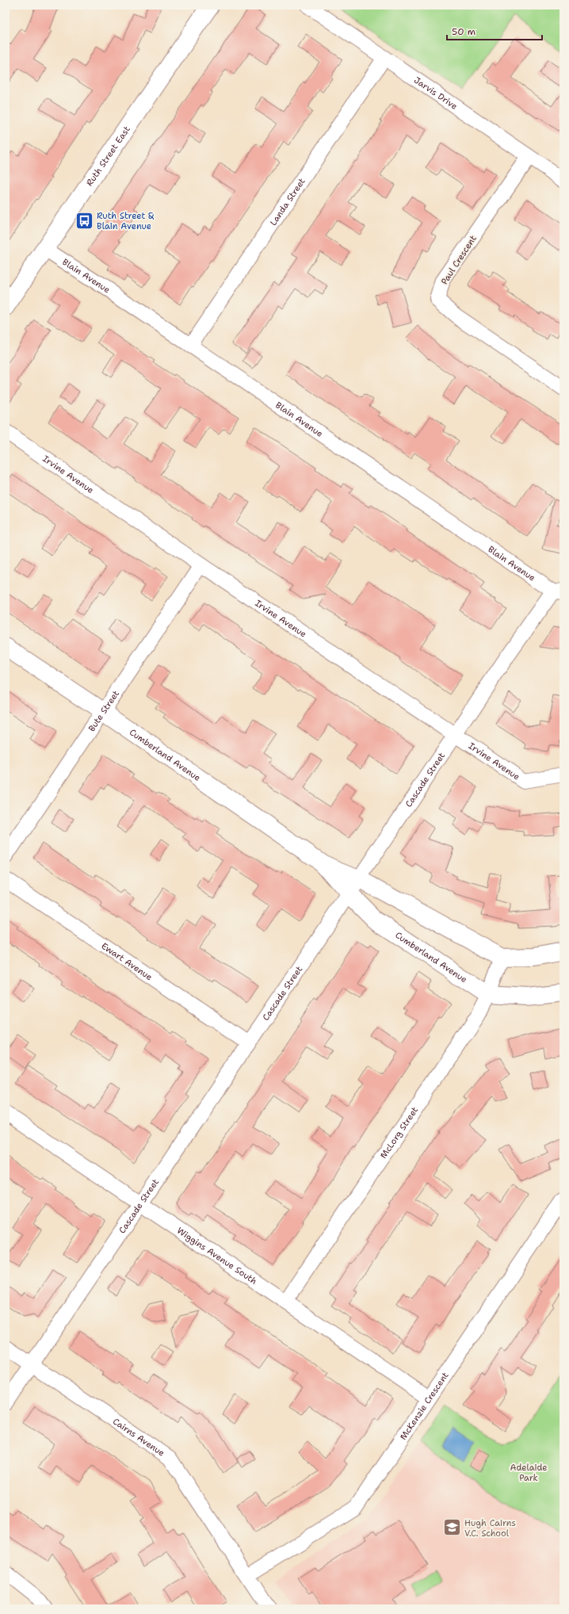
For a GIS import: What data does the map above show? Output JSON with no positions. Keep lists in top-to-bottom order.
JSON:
{
  "streets": {
    "street": [
      "Jarvis Drive",
      "Ruth Street East",
      "Landa Street",
      "Paul Crescent",
      "Blain Avenue",
      "Irvine Avenue",
      "Bute Street",
      "Cumberland Avenue",
      "Cascade Street",
      "Ewart Avenue",
      "McLorg Street",
      "Wiggins Avenue South",
      "McKenzie Crescent",
      "Cairns Avenue"
    ]
  },
  "crossings": [
    ["Jarvis Drive", "Landa Street"],
    ["Jarvis Drive", "Paul Crescent"],
    ["Ruth Street East", "Blain Avenue"],
    ["Landa Street", "Blain Avenue"],
    ["Blain Avenue", "Cascade Street"],
    ["Irvine Avenue", "Bute Street"],
    ["Irvine Avenue", "Cascade Street"],
    ["Bute Street", "Cumberland Avenue"],
    ["Cumberland Avenue", "Cascade Street"],
    ["Cumberland Avenue", "McLorg Street"],
    ["Cascade Street", "Ewart Avenue"],
    ["Cascade Street", "Wiggins Avenue South"],
    ["Cascade Street", "Cairns Avenue"],
    ["McLorg Street", "Wiggins Avenue South"],
    ["Wiggins Avenue South", "McKenzie Crescent"],
    ["McKenzie Crescent", "Cairns Avenue"]
  ],
  "parks": ["Adelaide Park"],
  "places": {
    "bus stop": ["Ruth Street & Blain Avenue"],
    "school or university": ["Hugh Cairns V.C. School"]
  },
  "scale_bar": "50 m"
}
